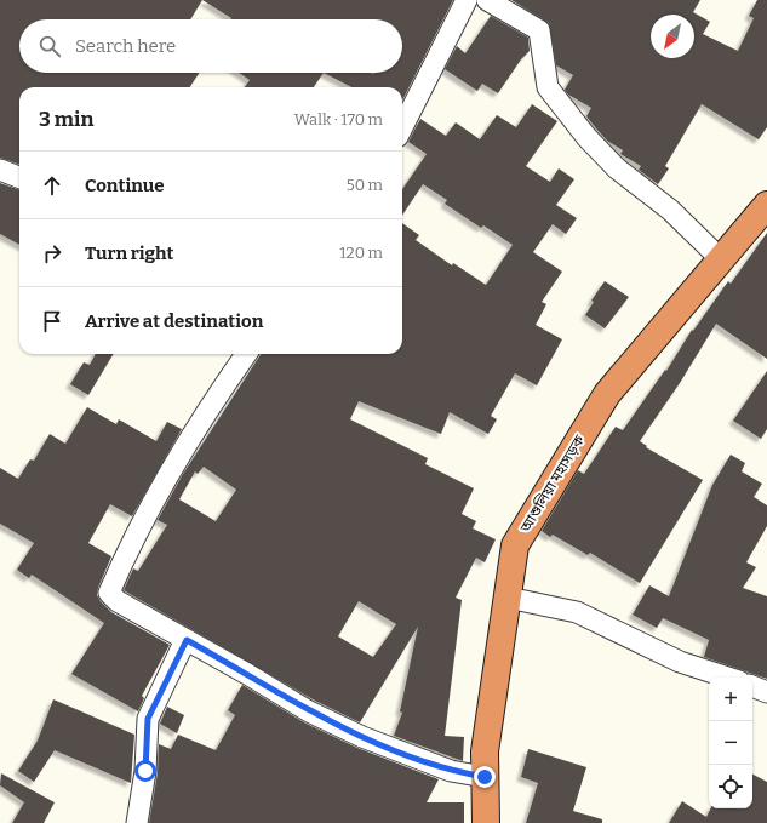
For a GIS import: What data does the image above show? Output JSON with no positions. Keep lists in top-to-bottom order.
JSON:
{
  "streets": {
    "highway": ["আশুলিয়া মহাসড়ক"]
  },
  "north": "bottom left",
  "page": {
    "search": "Search here",
    "heading": ["3 min", "Walk · 170 m"],
    "list": [
      ["Continue", "50 m"],
      ["Turn right", "120 m"],
      "Arrive at destination"
    ],
    "map_buttons": ["+", "−"]
  }
}
